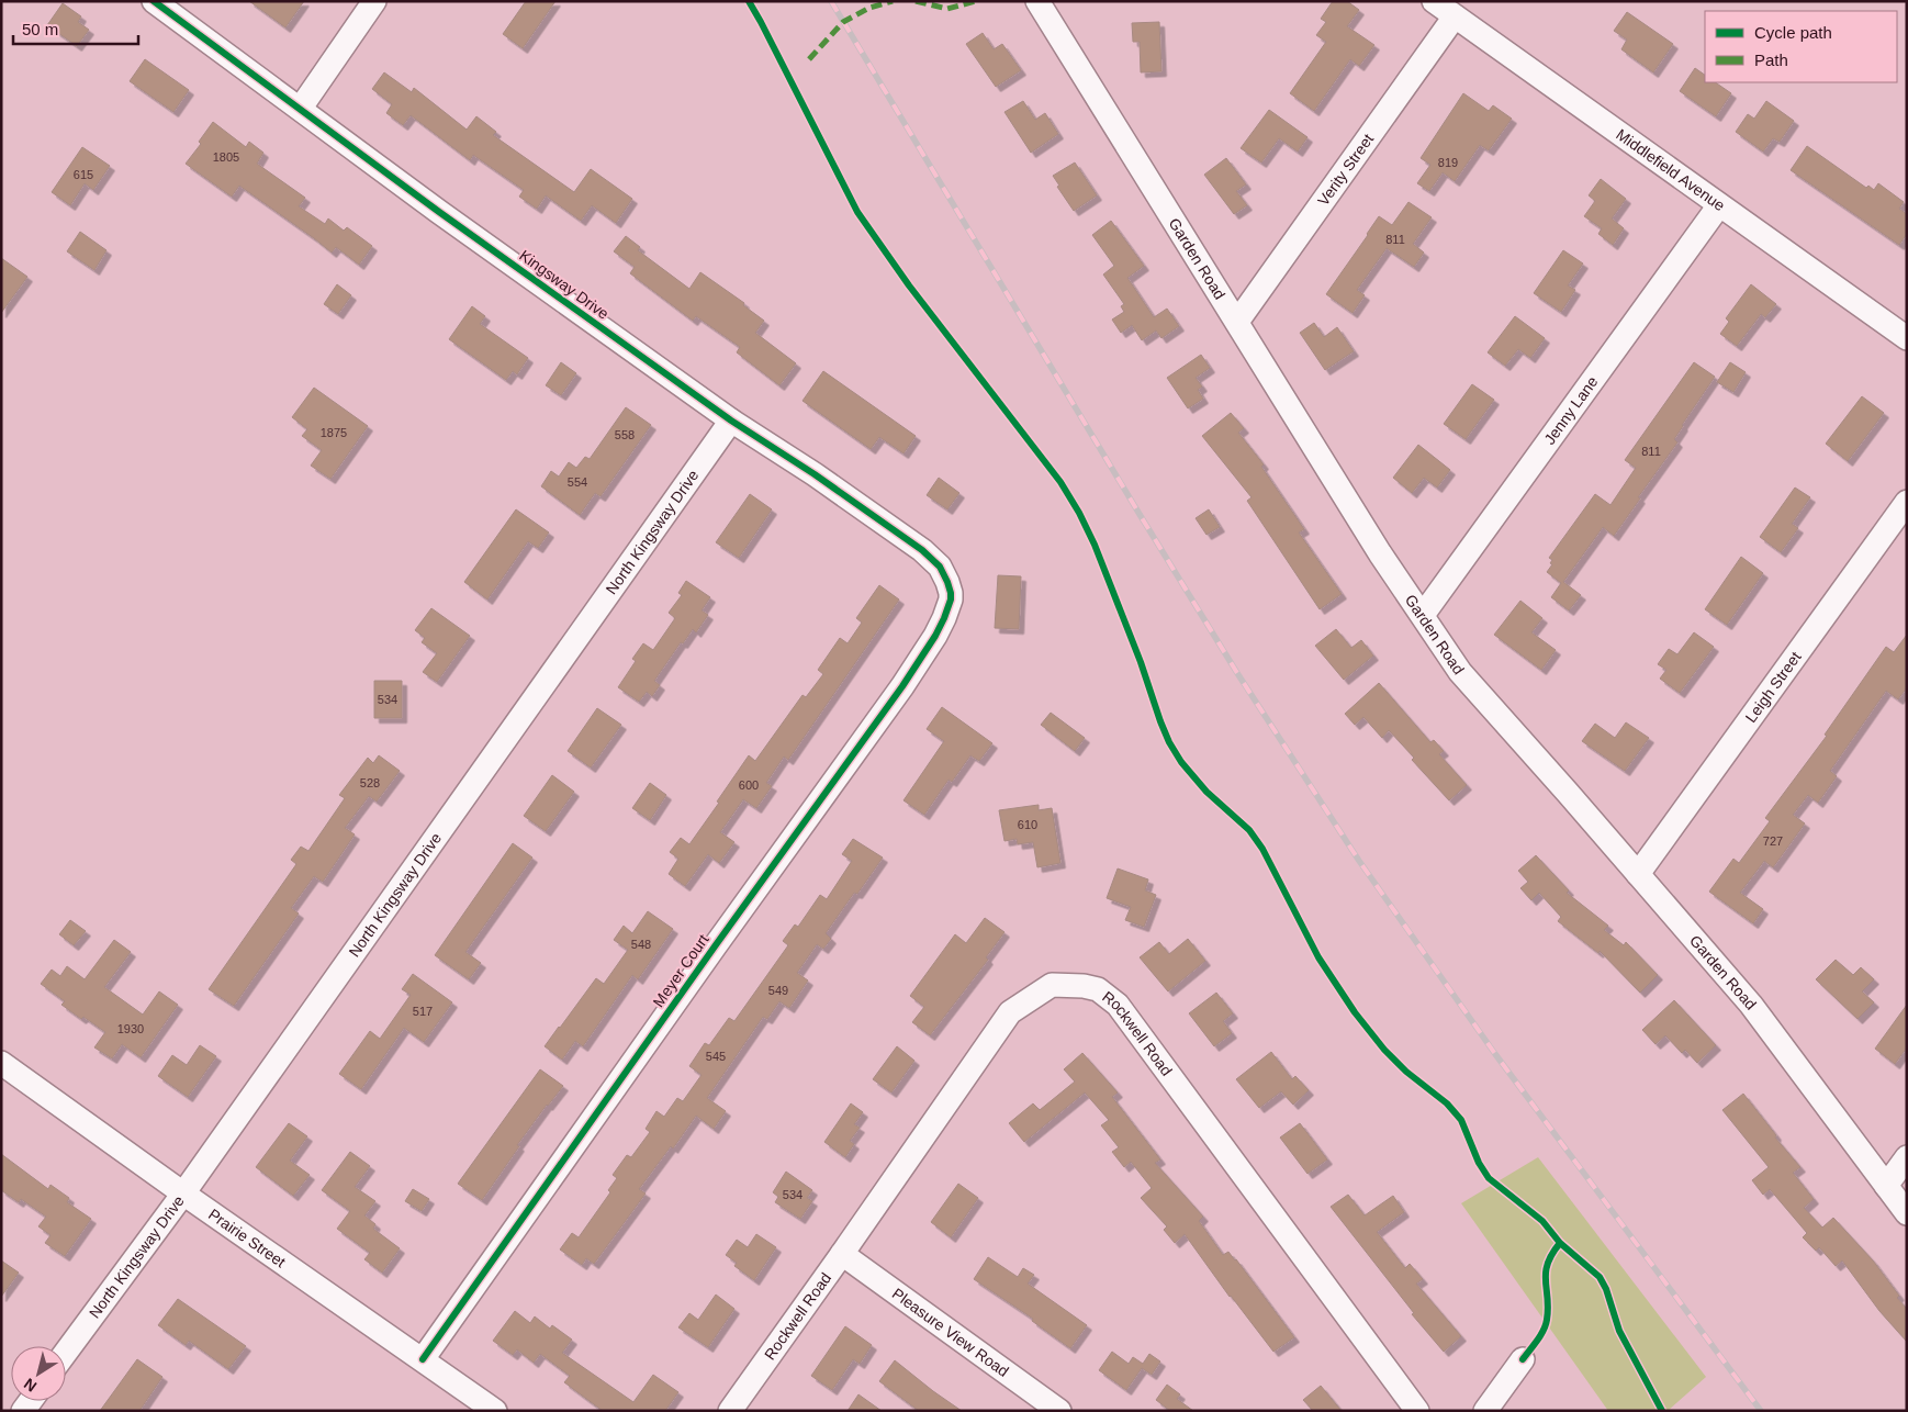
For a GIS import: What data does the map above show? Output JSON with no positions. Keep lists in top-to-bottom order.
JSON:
{
  "streets": {
    "street": [
      "Verity Street",
      "Middlefield Avenue",
      "Garden Road",
      "Kingsway Drive",
      "Jenny Lane",
      "North Kingsway Drive",
      "Leigh Street",
      "Meyer Court",
      "Rockwell Road",
      "Prairie Street",
      "Pleasure View Road"
    ]
  },
  "crossings": [
    ["Verity Street", "Middlefield Avenue"],
    ["Verity Street", "Garden Road"],
    ["Middlefield Avenue", "Jenny Lane"],
    ["Garden Road", "Jenny Lane"],
    ["Garden Road", "Leigh Street"],
    ["Kingsway Drive", "North Kingsway Drive"],
    ["Kingsway Drive", "Meyer Court"],
    ["North Kingsway Drive", "Prairie Street"],
    ["Meyer Court", "Prairie Street"],
    ["Rockwell Road", "Pleasure View Road"]
  ],
  "house_numbers": [
    "1805",
    "819",
    "615",
    "811",
    "1875",
    "558",
    "811",
    "554",
    "534",
    "528",
    "600",
    "610",
    "727",
    "548",
    "549",
    "517",
    "1930",
    "545",
    "534"
  ],
  "legend": ["Cycle path", "Path"],
  "scale_bar": "50 m",
  "north": "bottom left"
}
